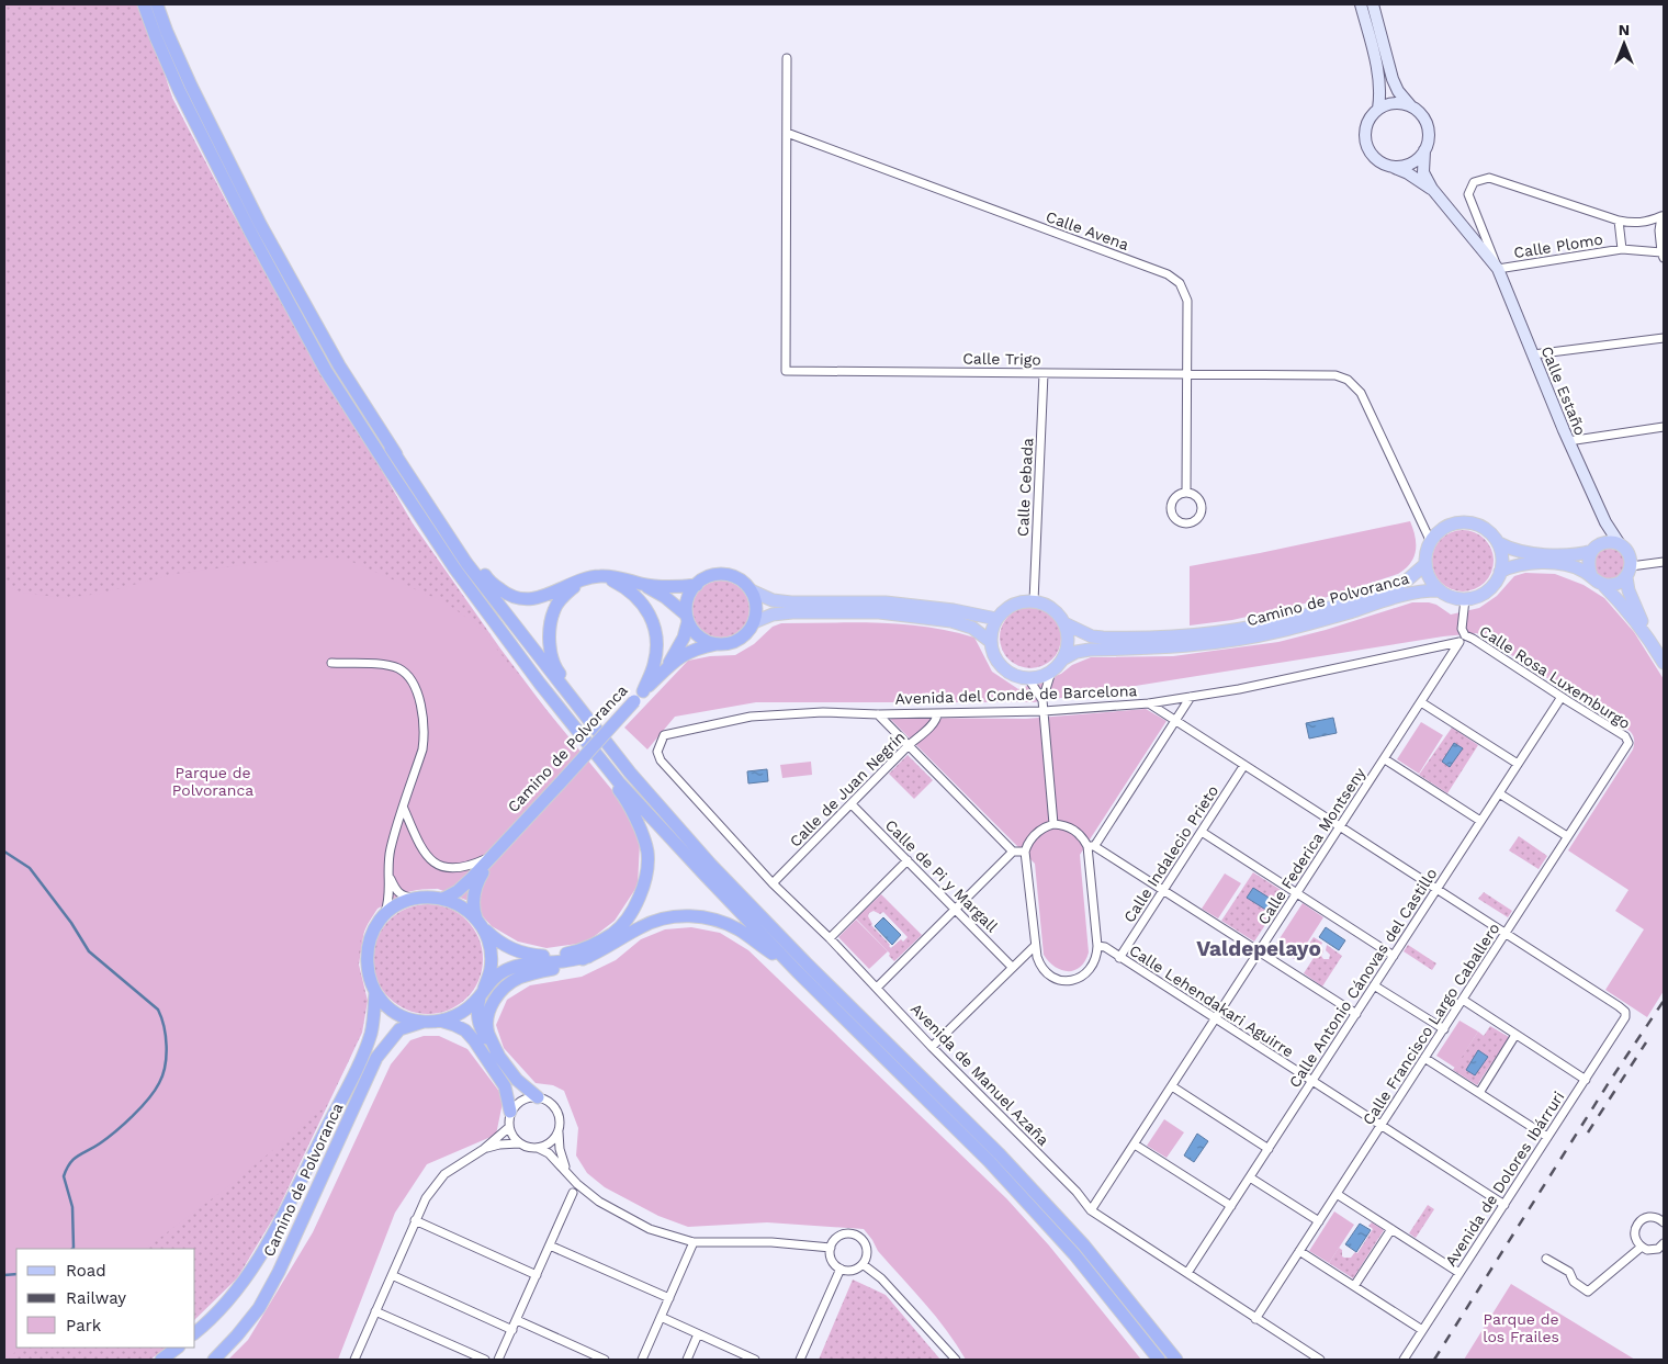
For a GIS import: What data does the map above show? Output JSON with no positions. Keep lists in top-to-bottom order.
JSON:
{
  "streets": {
    "highway": ["Camino de Polvoranca"],
    "main road": ["Calle Estaño"],
    "street": [
      "Calle Avena",
      "Calle Plomo",
      "Calle Trigo",
      "Calle Cebada",
      "Calle Rosa Luxemburgo",
      "Avenida del Conde de Barcelona",
      "Calle de Juan Negrín",
      "Calle Federica Montseny",
      "Calle Indalecio Prieto",
      "Calle de Pi y Margall",
      "Calle Antonio Cánovas del Castillo",
      "Calle Lehendakari Aguirre",
      "Calle Francisco Largo Caballero",
      "Avenida de Manuel Azaña",
      "Avenida de Dolores Ibárruri"
    ]
  },
  "crossings": [
    ["Calle Avena", "Calle Trigo"],
    ["Calle Plomo", "Calle Estaño"],
    ["Calle Trigo", "Calle Cebada"],
    ["Calle Trigo", "Camino de Polvoranca"],
    ["Calle Cebada", "Camino de Polvoranca"],
    ["Calle Rosa Luxemburgo", "Calle Federica Montseny"],
    ["Calle Rosa Luxemburgo", "Calle Antonio Cánovas del Castillo"],
    ["Calle Rosa Luxemburgo", "Calle Francisco Largo Caballero"],
    ["Avenida del Conde de Barcelona", "Calle de Juan Negrín"],
    ["Avenida del Conde de Barcelona", "Calle Federica Montseny"],
    ["Avenida del Conde de Barcelona", "Avenida de Manuel Azaña"],
    ["Calle de Juan Negrín", "Calle de Pi y Margall"],
    ["Calle de Juan Negrín", "Avenida de Manuel Azaña"],
    ["Calle Federica Montseny", "Calle Lehendakari Aguirre"],
    ["Calle Federica Montseny", "Avenida de Manuel Azaña"],
    ["Calle Indalecio Prieto", "Calle Lehendakari Aguirre"],
    ["Calle Antonio Cánovas del Castillo", "Calle Lehendakari Aguirre"],
    ["Calle Antonio Cánovas del Castillo", "Avenida de Manuel Azaña"],
    ["Calle Lehendakari Aguirre", "Calle Francisco Largo Caballero"],
    ["Calle Lehendakari Aguirre", "Avenida de Dolores Ibárruri"],
    ["Calle Francisco Largo Caballero", "Avenida de Manuel Azaña"],
    ["Calle Francisco Largo Caballero", "Avenida de Dolores Ibárruri"]
  ],
  "districts": ["Valdepelayo"],
  "parks": ["Parque de Polvoranca", "Parque de los Frailes"],
  "legend": ["Road", "Railway", "Park"],
  "north": "top"
}
